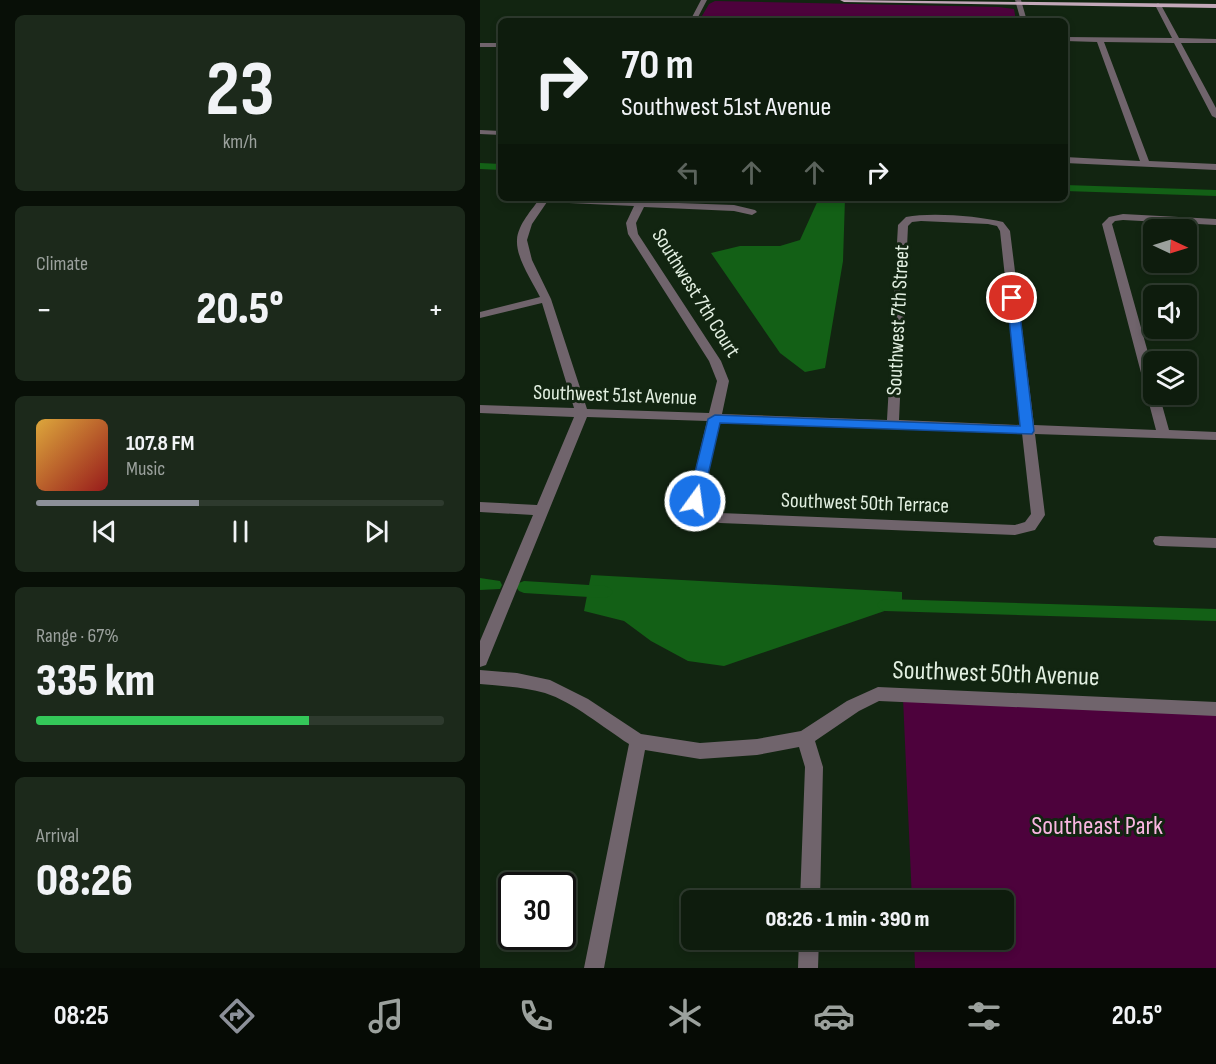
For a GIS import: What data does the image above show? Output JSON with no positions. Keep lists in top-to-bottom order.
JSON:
{
  "streets": {
    "street": [
      "Southwest 7th Court",
      "Southwest 7th Street",
      "Southwest 51st Avenue",
      "Southwest 50th Terrace",
      "Southwest 50th Avenue"
    ]
  },
  "crossings": [
    ["Southwest 7th Court", "Southwest 51st Avenue"],
    ["Southwest 7th Court", "Southwest 50th Terrace"],
    ["Southwest 7th Street", "Southwest 51st Avenue"],
    ["Southwest 7th Street", "Southwest 50th Terrace"],
    ["Southwest 51st Avenue", "Southwest 50th Terrace"]
  ],
  "parks": ["Southeast Park"],
  "north": "right",
  "page": {
    "tile": [
      ["23", "km/h"],
      "Climate",
      ["Range · 67%", "335 km"],
      ["Arrival", "08:26"]
    ],
    "turn": ["70 m", "Southwest 51st Avenue"],
    "heat": ["−", "20.5°", "+"],
    "song": ["107.8 FM", "Music"],
    "limit": "30",
    "trip": "08:26 · 1 min · 390 m",
    "tabs": ["08:25", "20.5°"]
  }
}
